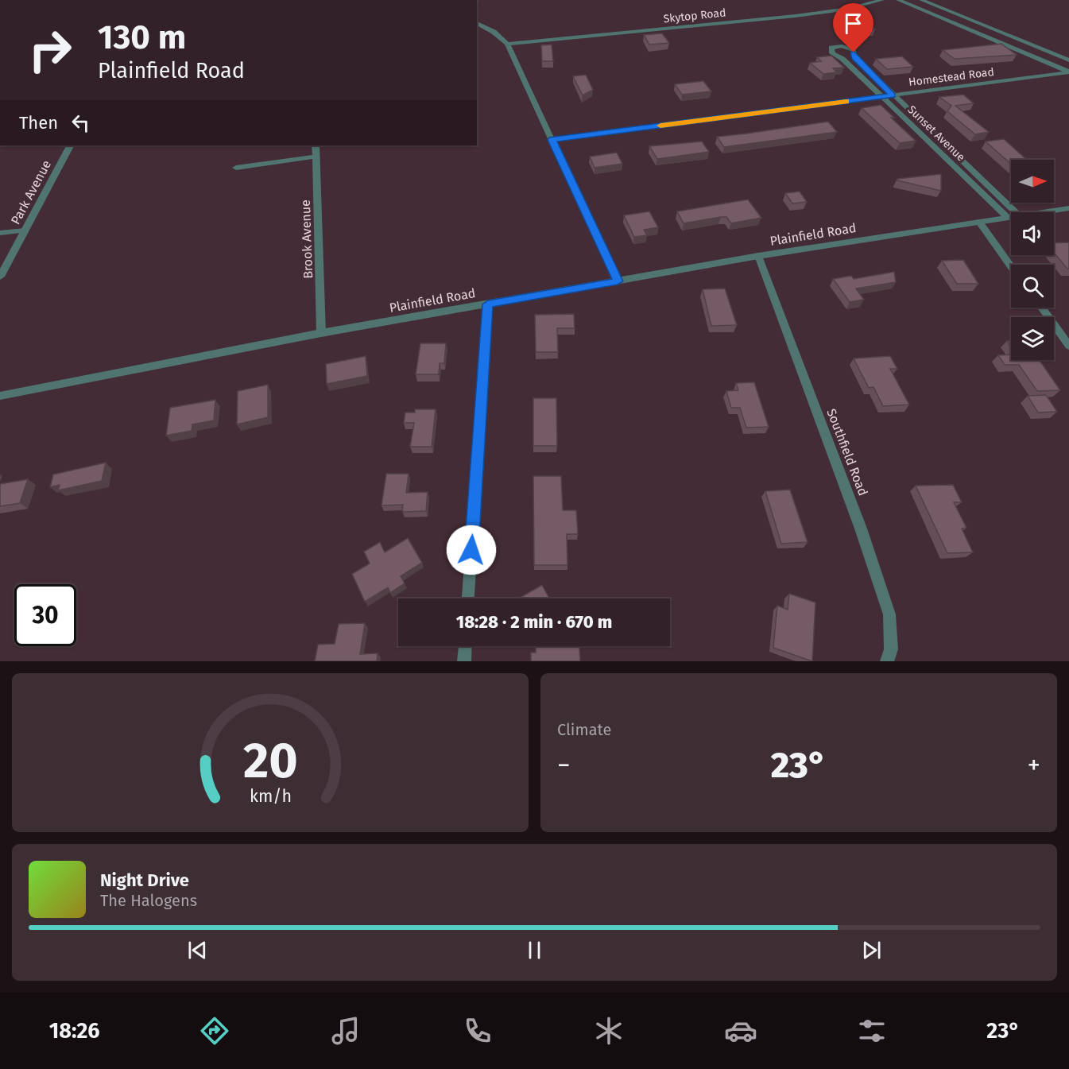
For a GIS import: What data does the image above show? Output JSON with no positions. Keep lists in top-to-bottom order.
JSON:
{
  "streets": {
    "street": [
      "Skytop Road",
      "Homestead Road",
      "Sunset Avenue",
      "Park Avenue",
      "Plainfield Road",
      "Brook Avenue",
      "Southfield Road"
    ]
  },
  "crossings": [
    ["Homestead Road", "Sunset Avenue"],
    ["Sunset Avenue", "Plainfield Road"],
    ["Plainfield Road", "Brook Avenue"],
    ["Plainfield Road", "Southfield Road"]
  ],
  "north": "right",
  "page": {
    "turn": ["130 m", "Plainfield Road"],
    "then": "Then",
    "limit": "30",
    "trip": "18:28 · 2 min · 670 m",
    "tile": "Climate",
    "heat": ["−", "23°", "+"],
    "song": ["Night Drive", "The Halogens"],
    "tabs": ["18:26", "23°"],
    "gauge": ["20", "km/h"]
  }
}
